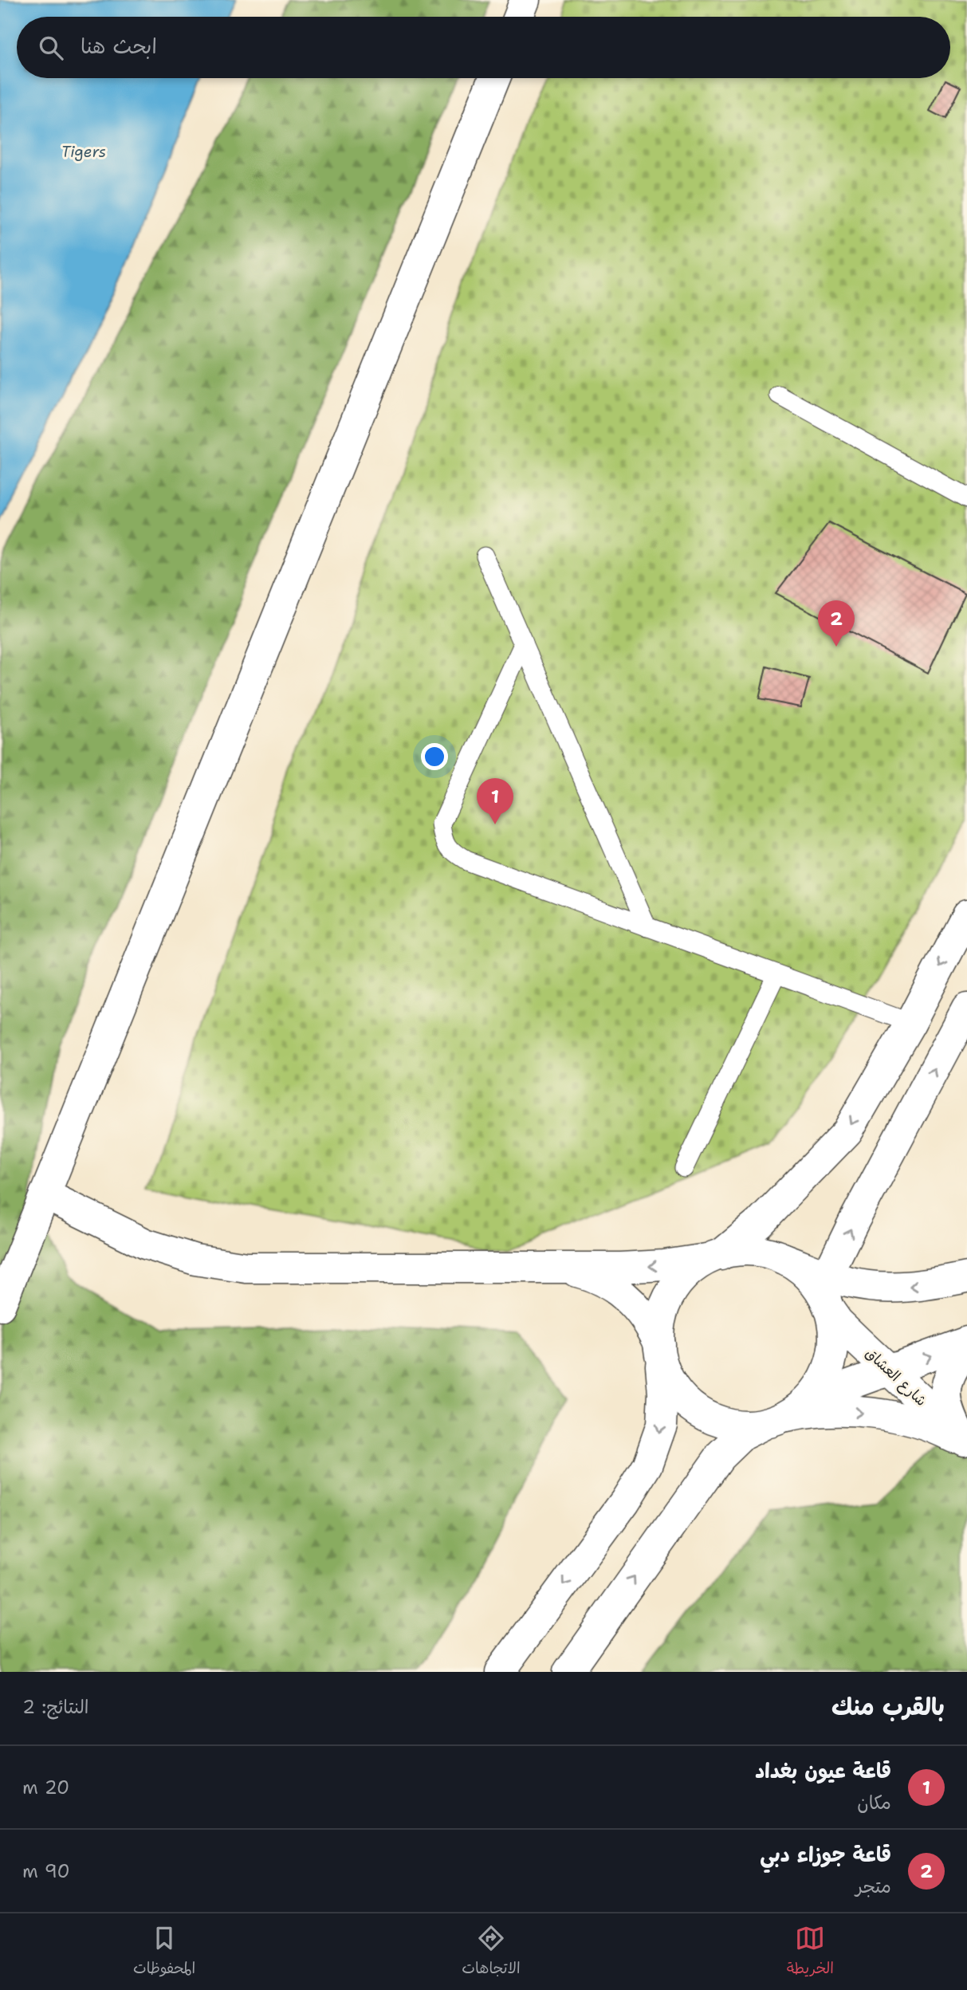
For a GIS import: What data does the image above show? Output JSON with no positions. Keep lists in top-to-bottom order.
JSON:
{
  "streets": {
    "main road": ["شارع العشاق"]
  },
  "water": ["Tigers"],
  "page": {
    "search": "ابحث هنا",
    "pins": ["2", "1"],
    "heading": ["بالقرب منك", "النتائج: 2"],
    "list": [
      {
        "mark": "1",
        "name": "قاعة عيون بغداد",
        "note": "مكان",
        "value": "20 m"
      },
      {
        "mark": "2",
        "name": "قاعة جوزاء دبي",
        "note": "متجر",
        "value": "90 m"
      }
    ],
    "nav": ["الخريطة", "الاتجاهات", "المحفوظات"]
  }
}
